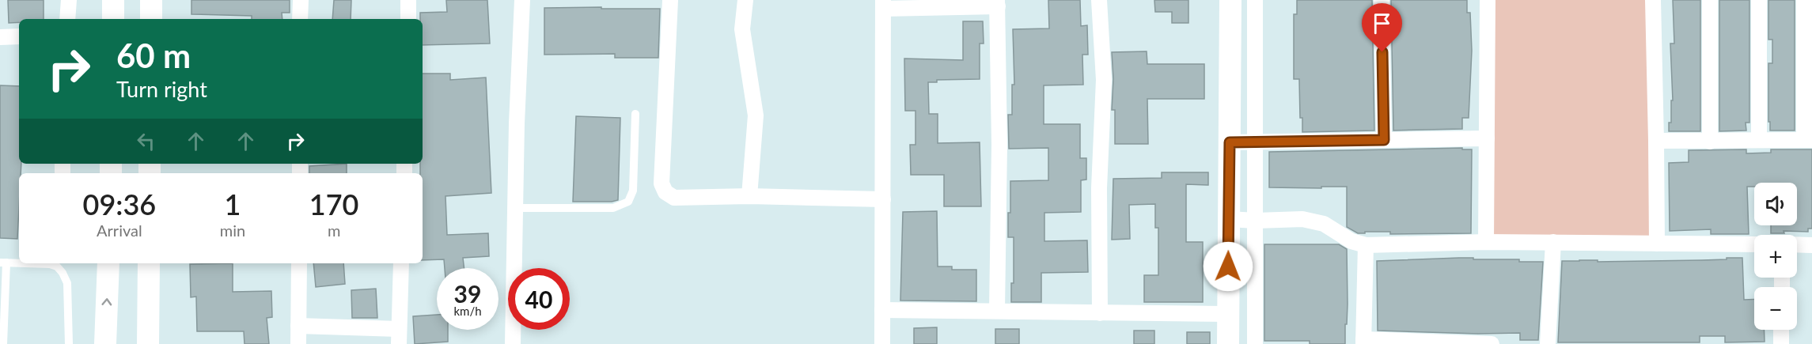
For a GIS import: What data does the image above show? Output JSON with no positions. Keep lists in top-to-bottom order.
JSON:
{
  "page": {
    "turn": ["60 m", "Turn right"],
    "eta": [
      "09:36",
      "Arrival",
      "1",
      "min",
      "170",
      "m"
    ],
    "map_buttons": ["+", "−"],
    "speed": "39 km/h",
    "limit": "40"
  }
}
